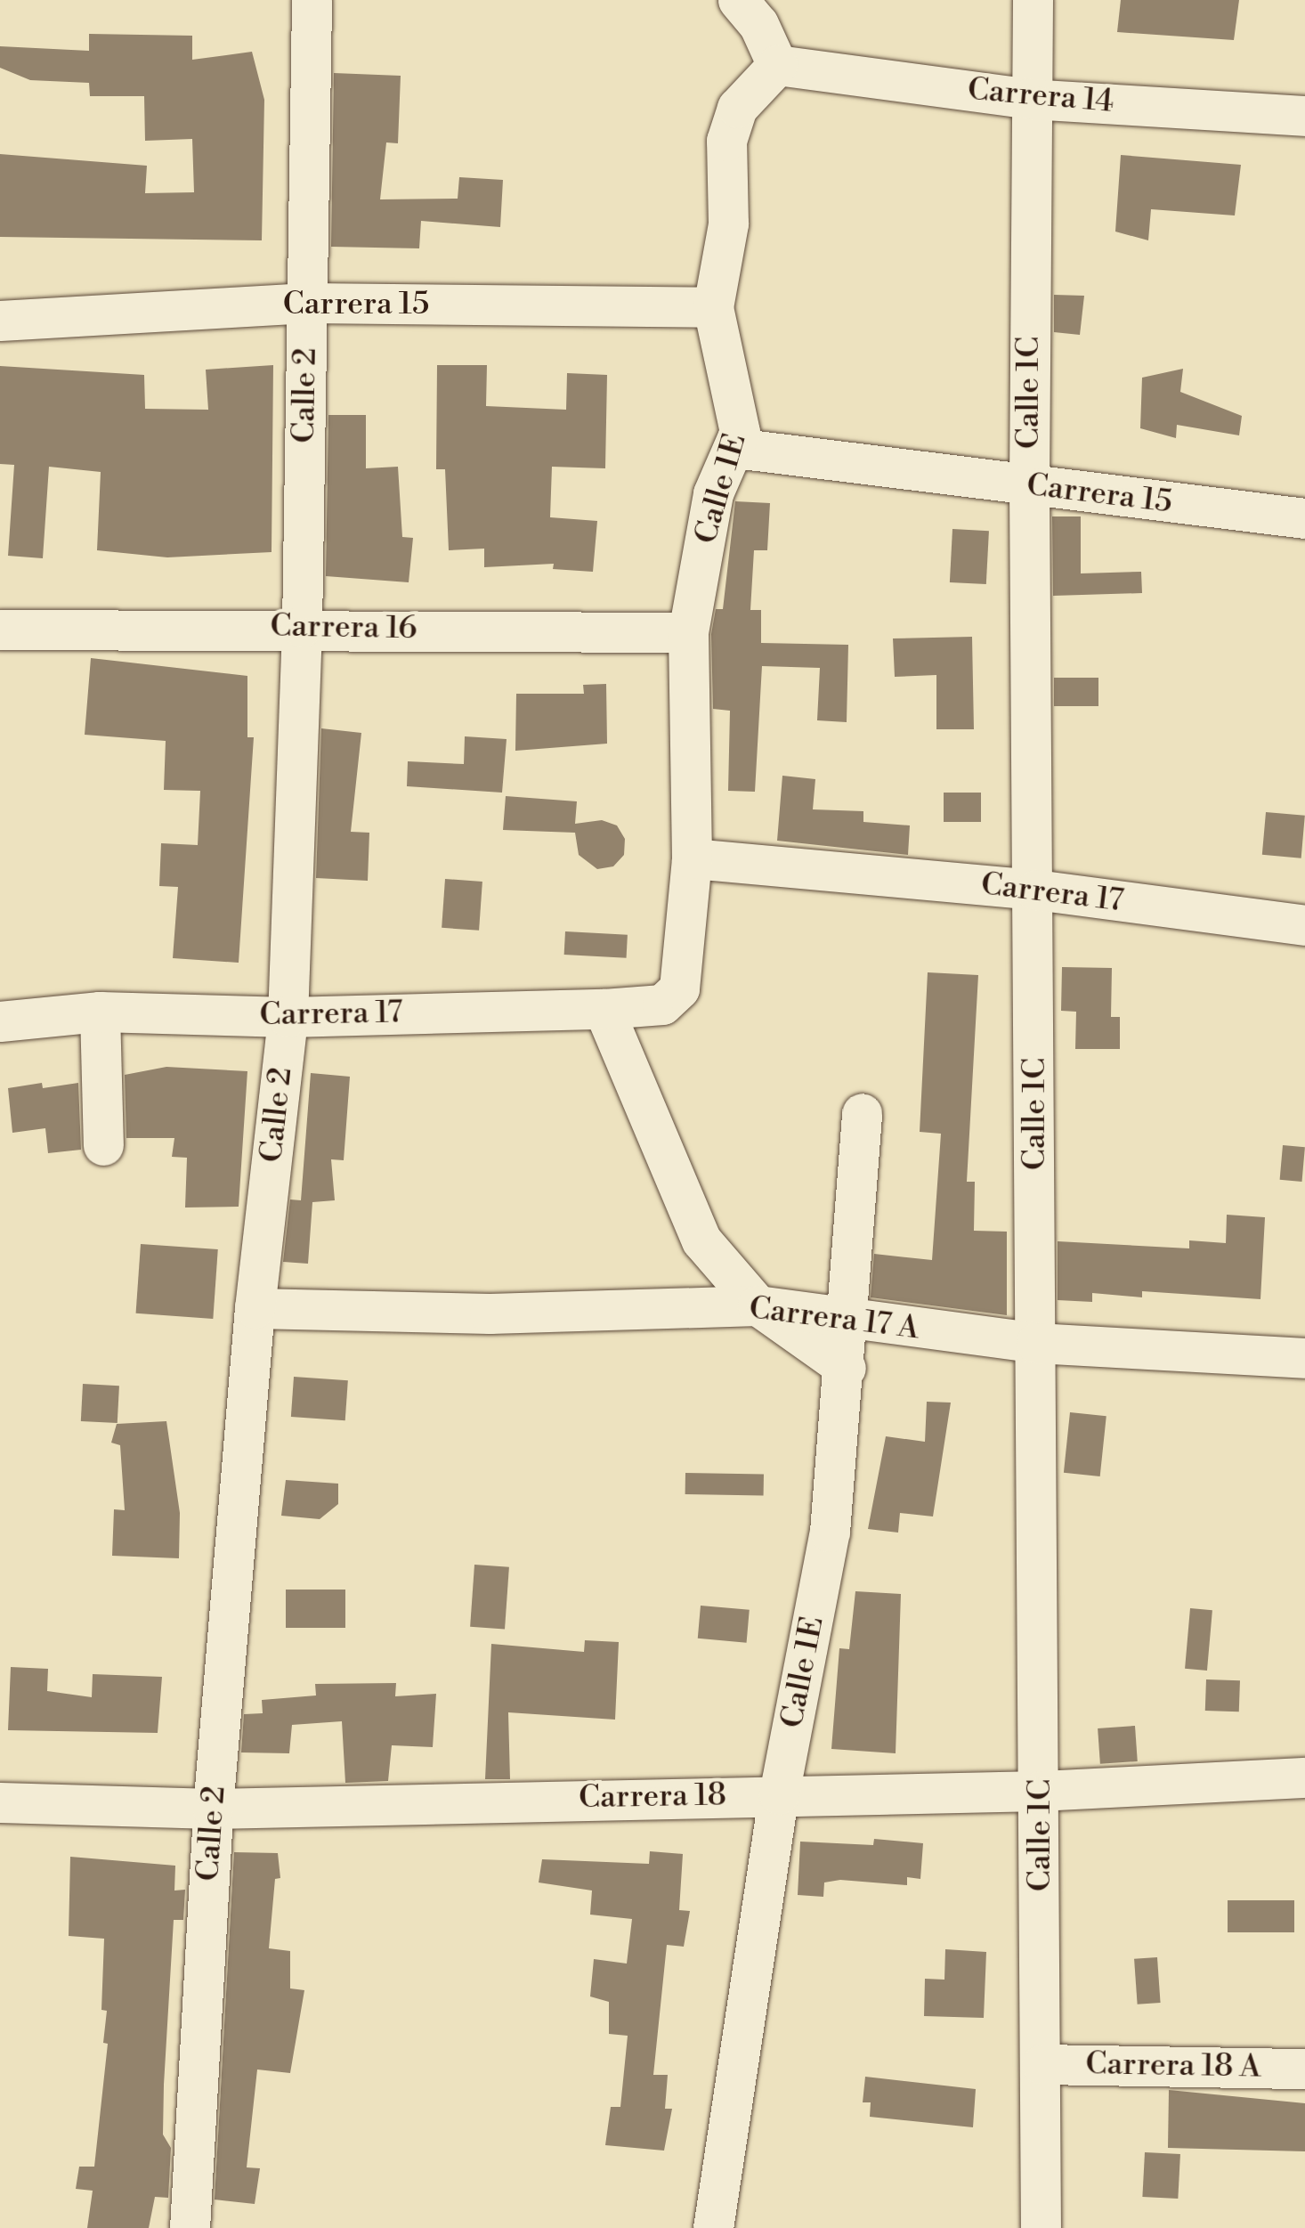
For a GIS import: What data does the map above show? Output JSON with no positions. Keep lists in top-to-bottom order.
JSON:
{
  "streets": {
    "street": [
      "Carrera 14",
      "Carrera 15",
      "Calle 1C",
      "Calle 2",
      "Calle 1E",
      "Carrera 16",
      "Carrera 17",
      "Carrera 17 A",
      "Carrera 18",
      "Carrera 18 A"
    ]
  },
  "crossings": [
    ["Carrera 14", "Calle 1C"],
    ["Carrera 14", "Calle 1E"],
    ["Carrera 15", "Calle 1C"],
    ["Carrera 15", "Calle 2"],
    ["Carrera 15", "Calle 1E"],
    ["Calle 1C", "Carrera 17"],
    ["Calle 1C", "Carrera 17 A"],
    ["Calle 1C", "Carrera 18"],
    ["Calle 1C", "Carrera 18 A"],
    ["Calle 2", "Carrera 16"],
    ["Calle 2", "Carrera 17"],
    ["Calle 2", "Carrera 17 A"],
    ["Calle 2", "Carrera 18"],
    ["Calle 1E", "Carrera 16"],
    ["Calle 1E", "Carrera 17"],
    ["Calle 1E", "Carrera 17 A"],
    ["Calle 1E", "Carrera 18"]
  ]
}
